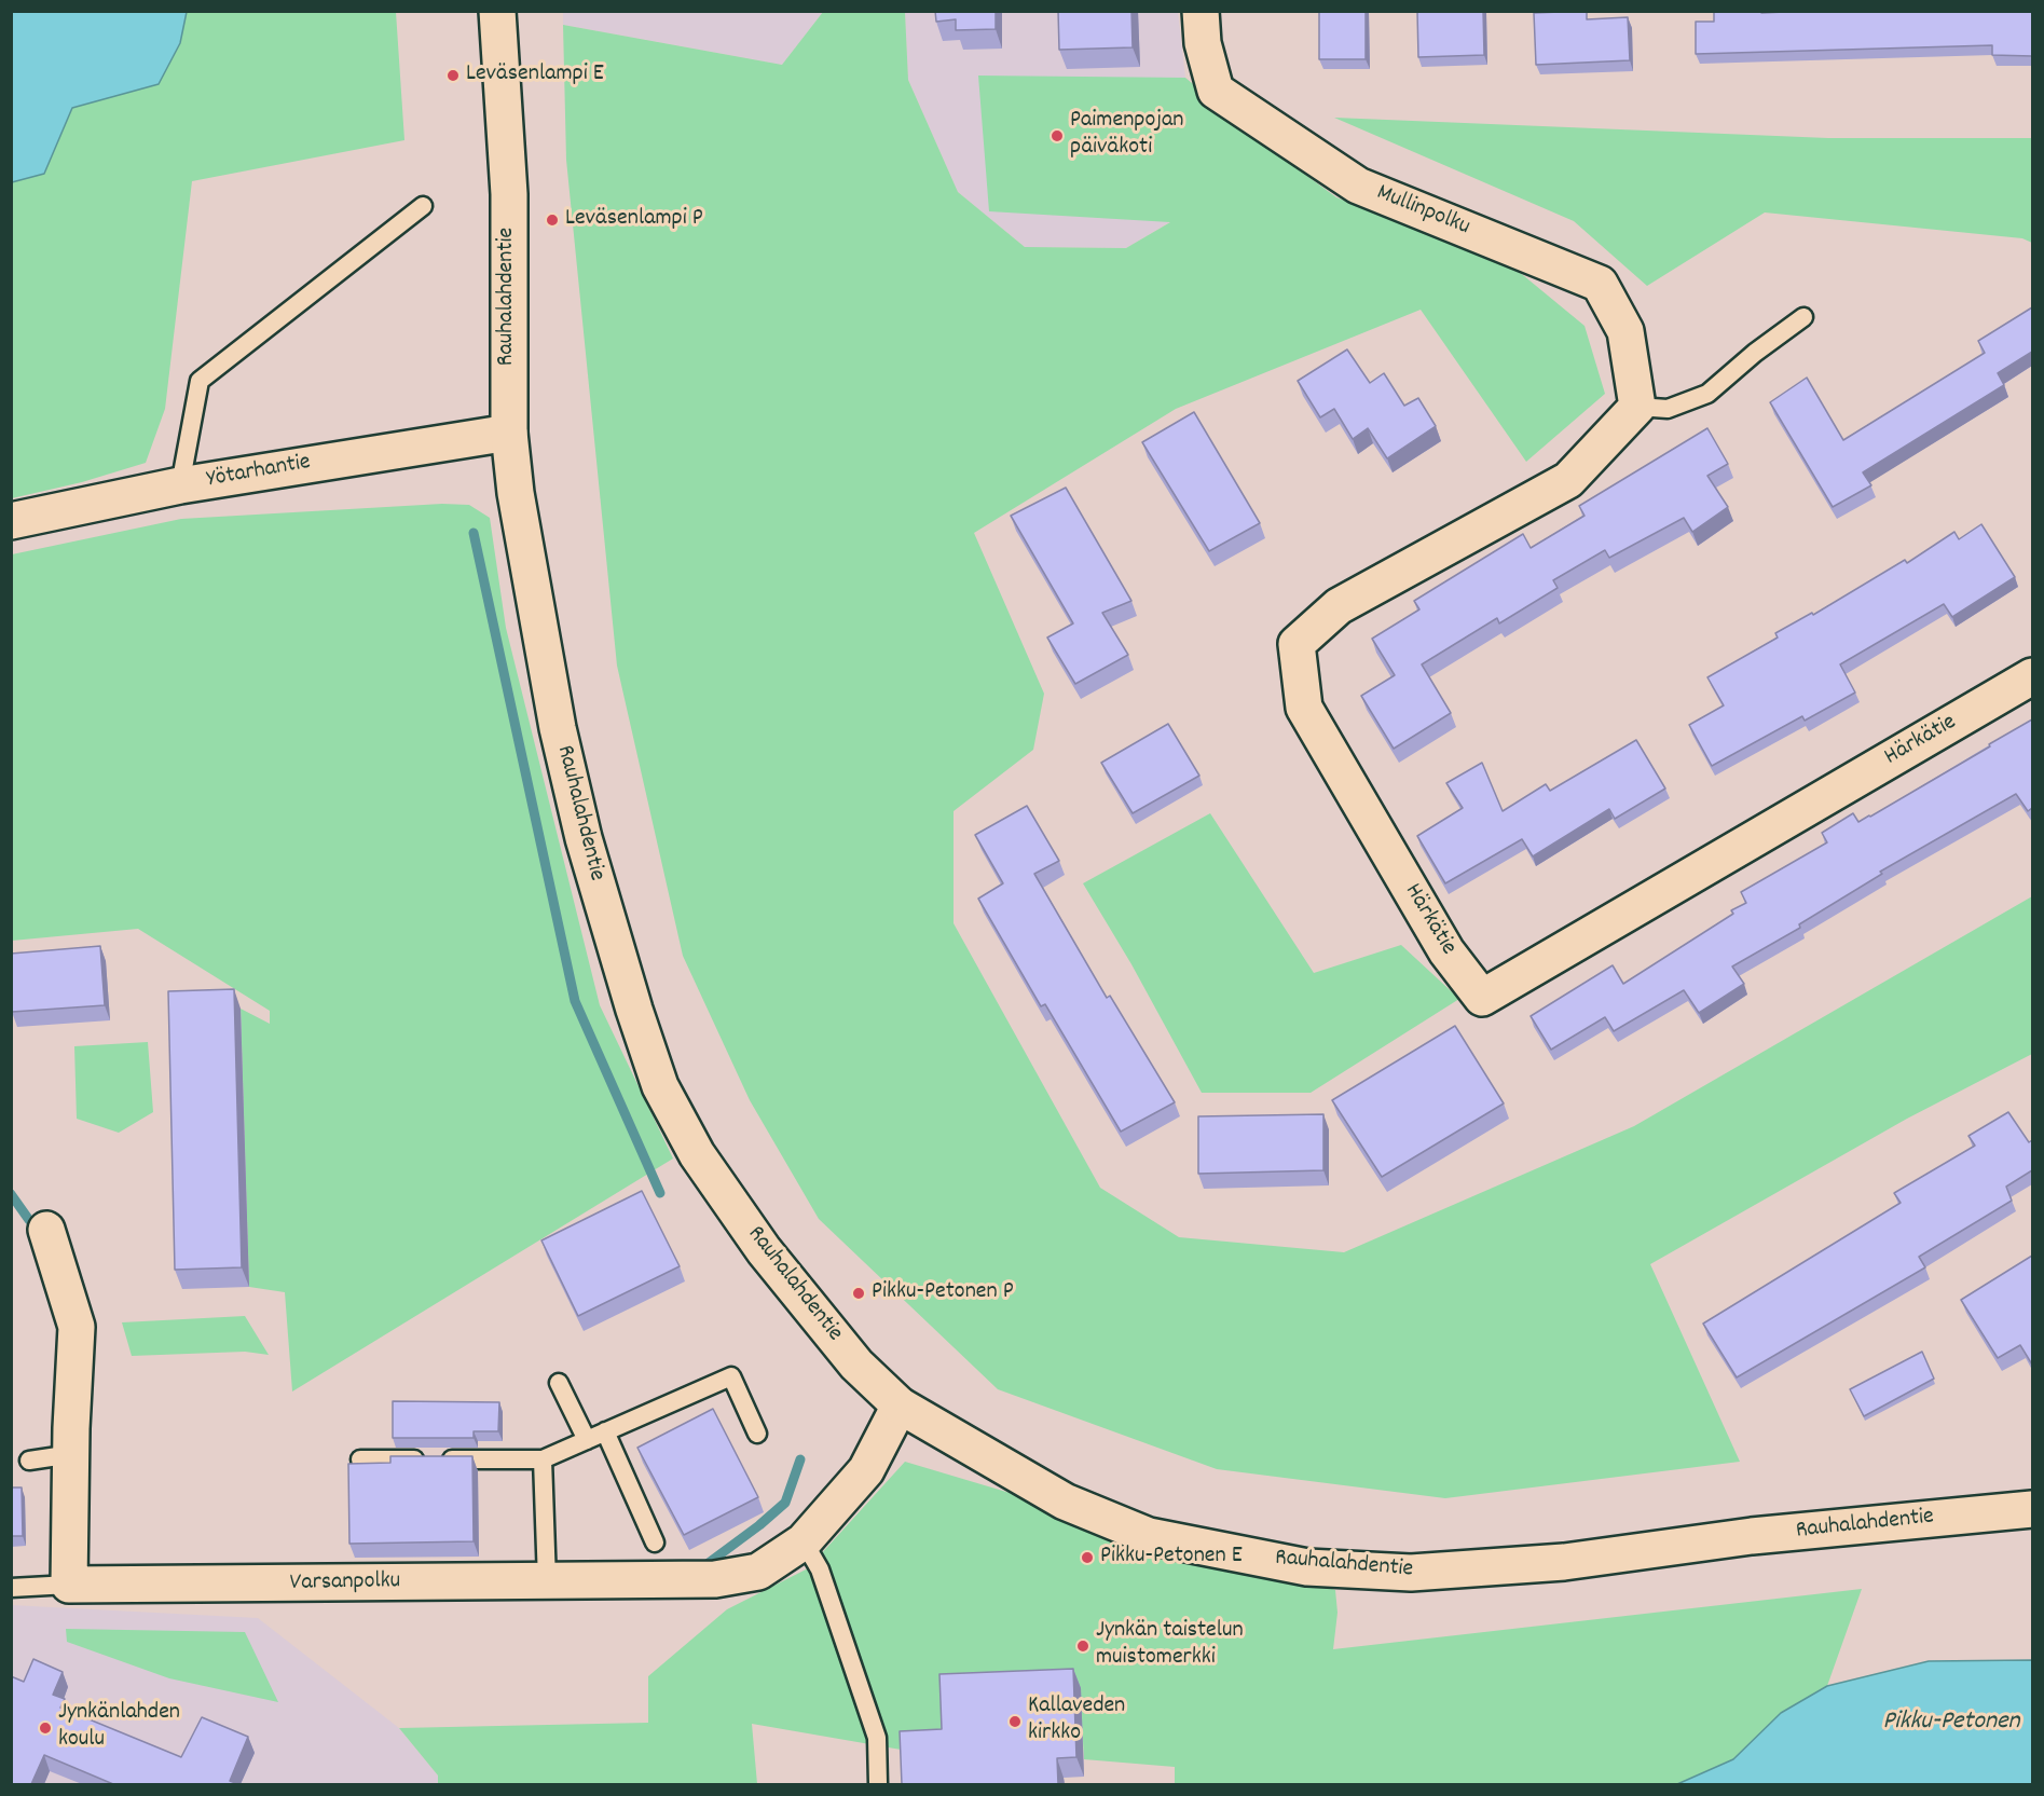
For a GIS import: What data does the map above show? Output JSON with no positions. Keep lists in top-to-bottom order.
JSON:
{
  "streets": {
    "street": [
      "Mullinpolku",
      "Rauhalahdentie",
      "Yötarhantie",
      "Härkätie",
      "Varsanpolku"
    ]
  },
  "crossings": [
    ["Mullinpolku", "Härkätie"],
    ["Rauhalahdentie", "Yötarhantie"],
    ["Rauhalahdentie", "Varsanpolku"]
  ],
  "water": ["Pikku-Petonen"],
  "places": [
    "Leväsenlampi E",
    "Paimenpojan päiväkoti",
    "Leväsenlampi P",
    "Pikku-Petonen P",
    "Pikku-Petonen E",
    "Jynkän taistelun muistomerkki",
    "Kallaveden kirkko",
    "Jynkänlahden koulu"
  ]
}
